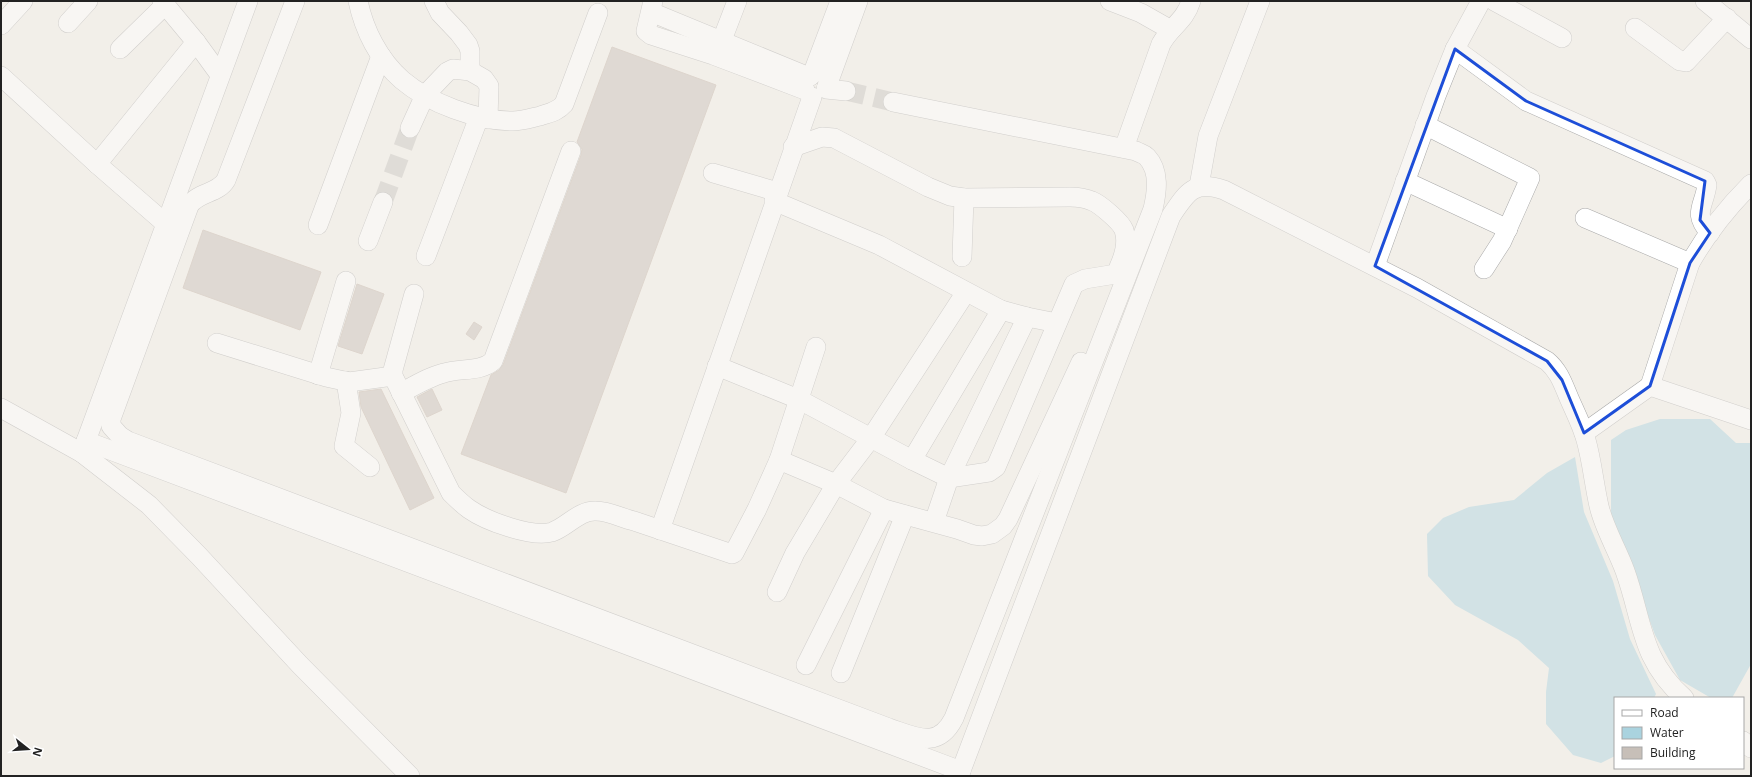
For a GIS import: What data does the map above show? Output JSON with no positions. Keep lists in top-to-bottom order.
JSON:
{
  "legend": ["Road", "Water", "Building"],
  "north": "right"
}
